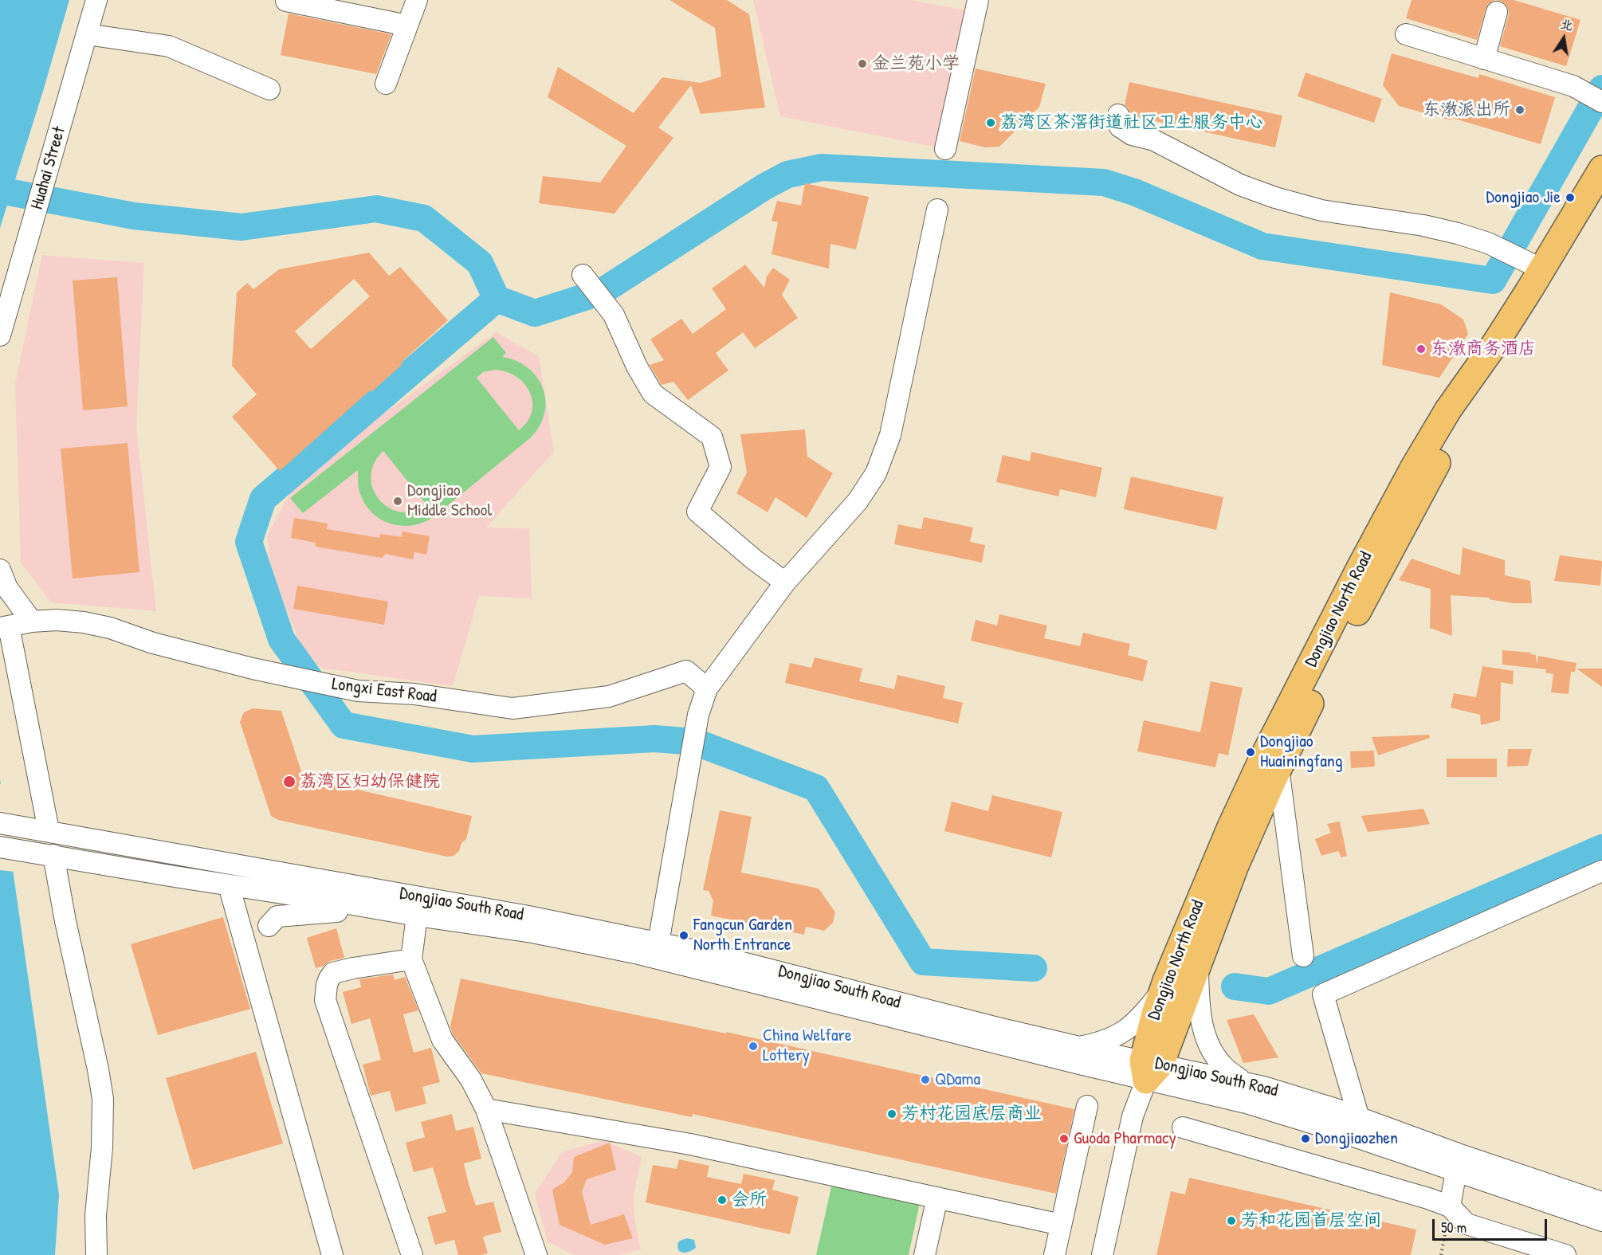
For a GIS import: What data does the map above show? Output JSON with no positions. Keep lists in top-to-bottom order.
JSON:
{
  "streets": {
    "main road": ["Dongjiao North Road"],
    "street": ["Huahai Street", "Longxi East Road", "Dongjiao South Road"]
  },
  "crossings": [
    ["Dongjiao North Road", "Dongjiao South Road"]
  ],
  "places": [
    "金兰苑小学",
    "东漖派出所",
    "荔湾区茶滘街道社区卫生服务中心",
    "Dongjiao Jie",
    "东漖商务酒店",
    "Dongjiao Middle School",
    "Dongjiao Huainingfang",
    "荔湾区妇幼保健院",
    "Fangcun Garden North Entrance",
    "China Welfare Lottery",
    "QDama",
    "芳村花园底层商业",
    "Guoda Pharmacy",
    "Dongjiaozhen",
    "会所",
    "芳和花园首层空间"
  ],
  "scale_bar": "50 m",
  "north": "top"
}
